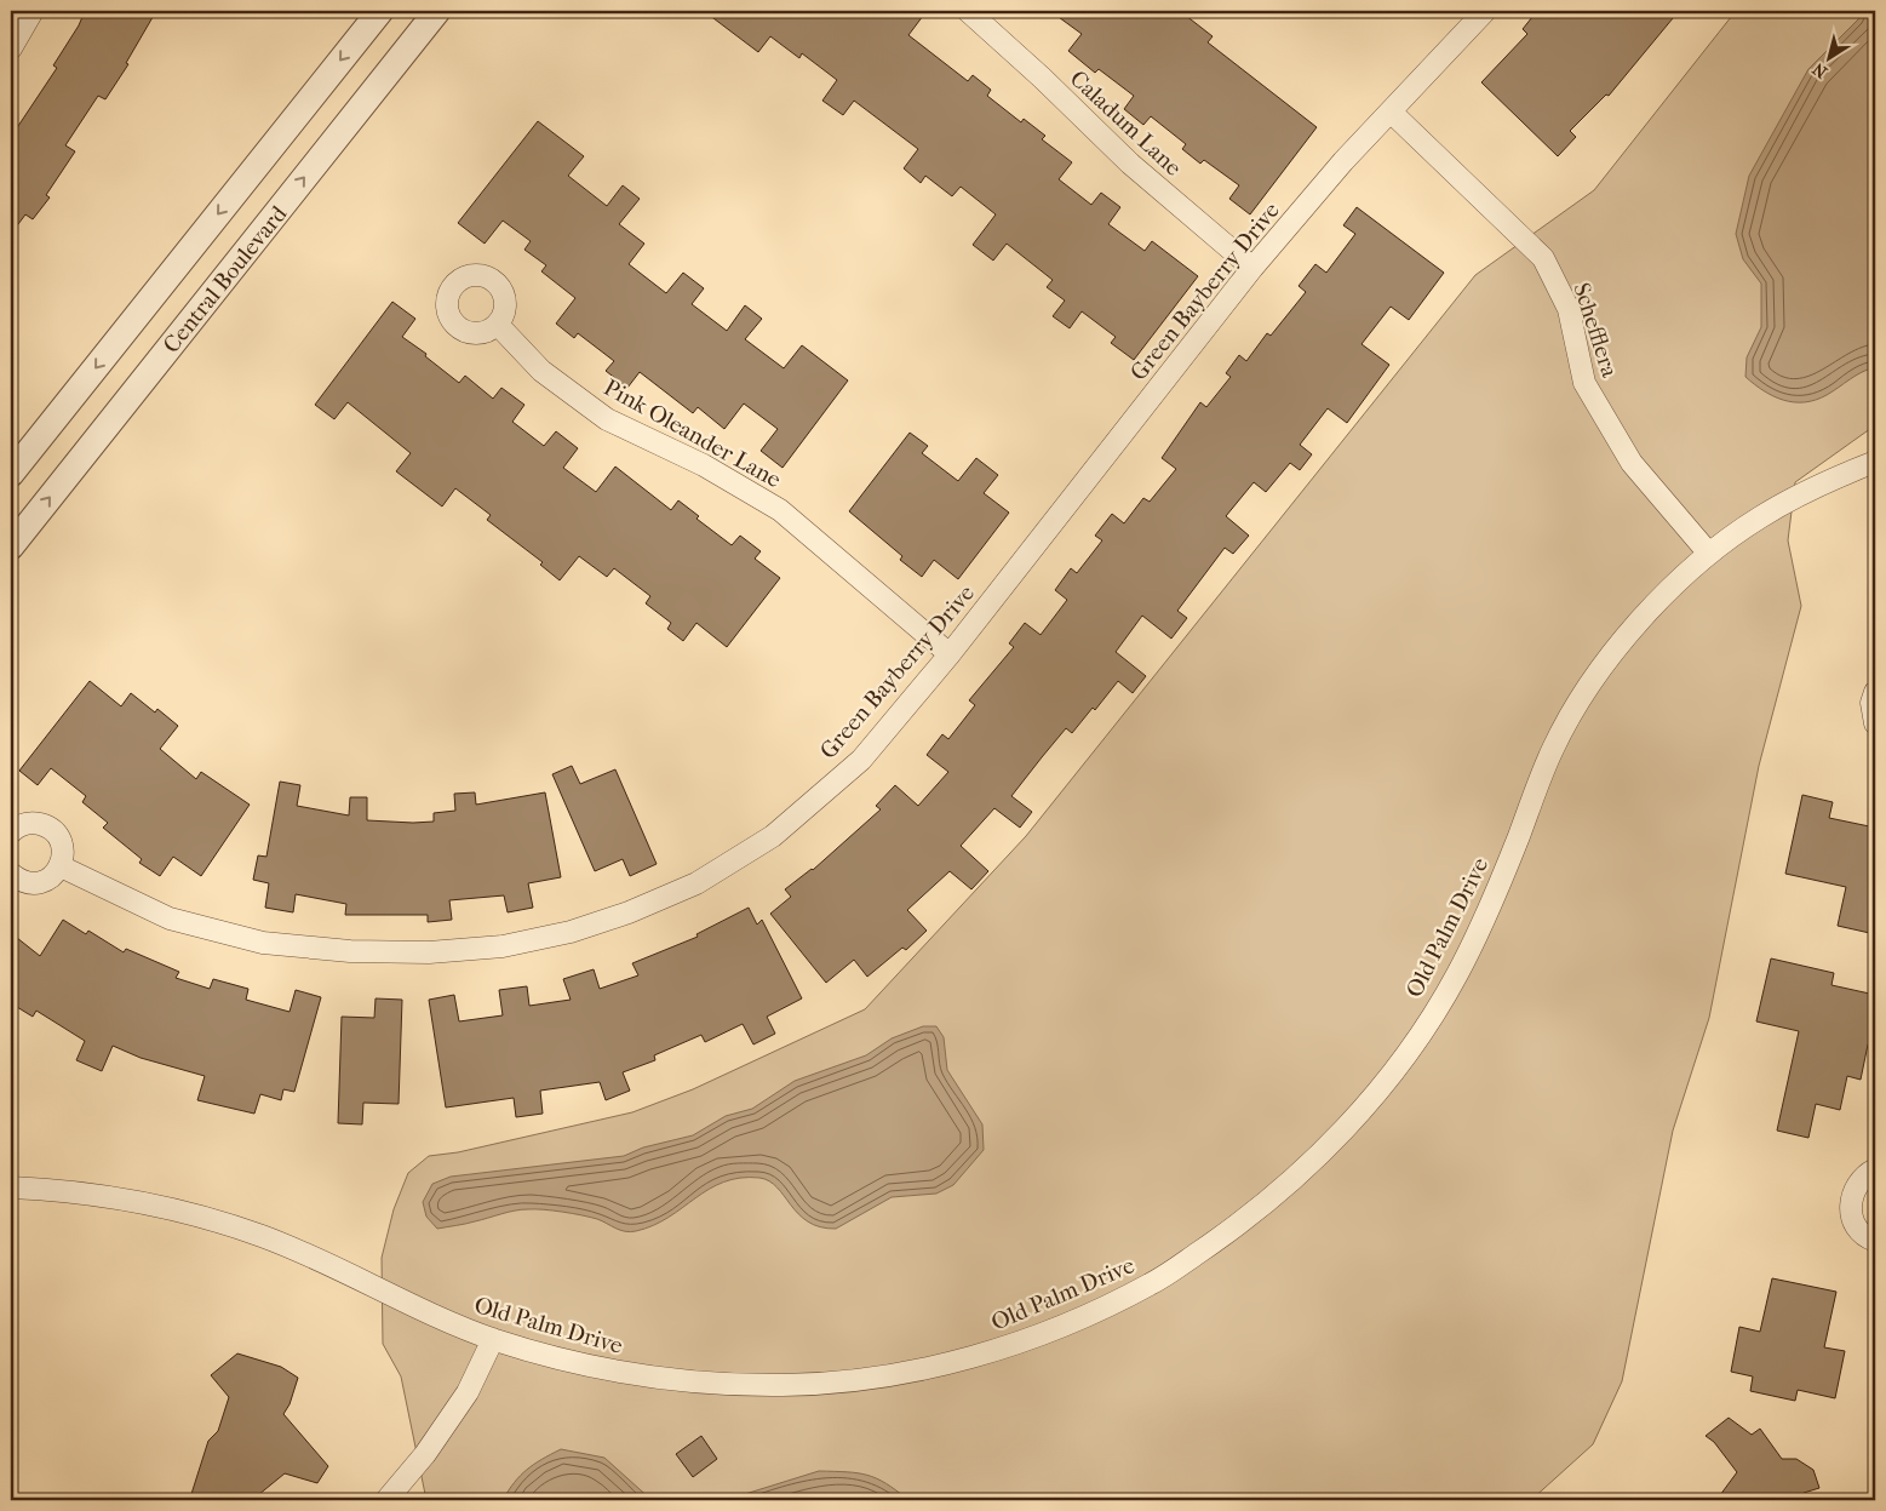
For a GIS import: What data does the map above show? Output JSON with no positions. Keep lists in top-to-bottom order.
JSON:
{
  "streets": {
    "street": [
      "Caladum Lane",
      "Central Boulevard",
      "Green Bayberry Drive",
      "Schefflera",
      "Pink Oleander Lane",
      "Old Palm Drive"
    ]
  },
  "crossings": [
    ["Caladum Lane", "Green Bayberry Drive"],
    ["Green Bayberry Drive", "Schefflera"],
    ["Green Bayberry Drive", "Pink Oleander Lane"],
    ["Schefflera", "Old Palm Drive"]
  ],
  "north": "bottom left"
}
